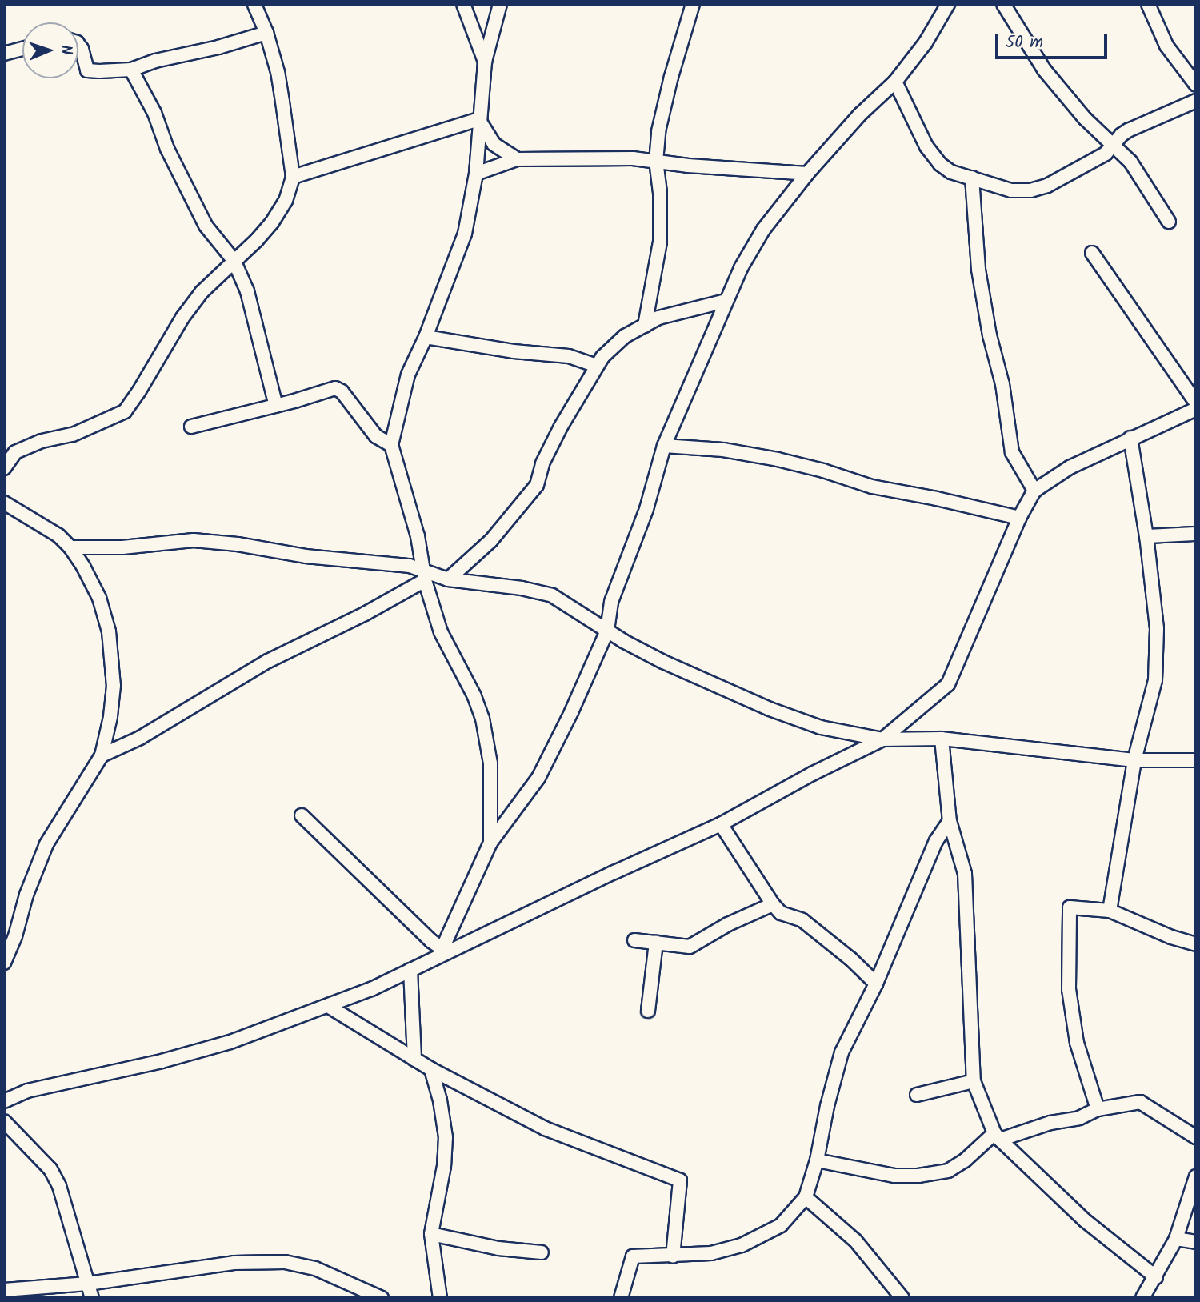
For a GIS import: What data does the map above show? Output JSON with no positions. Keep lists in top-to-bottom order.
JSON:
{
  "scale_bar": "50 m",
  "north": "right"
}
